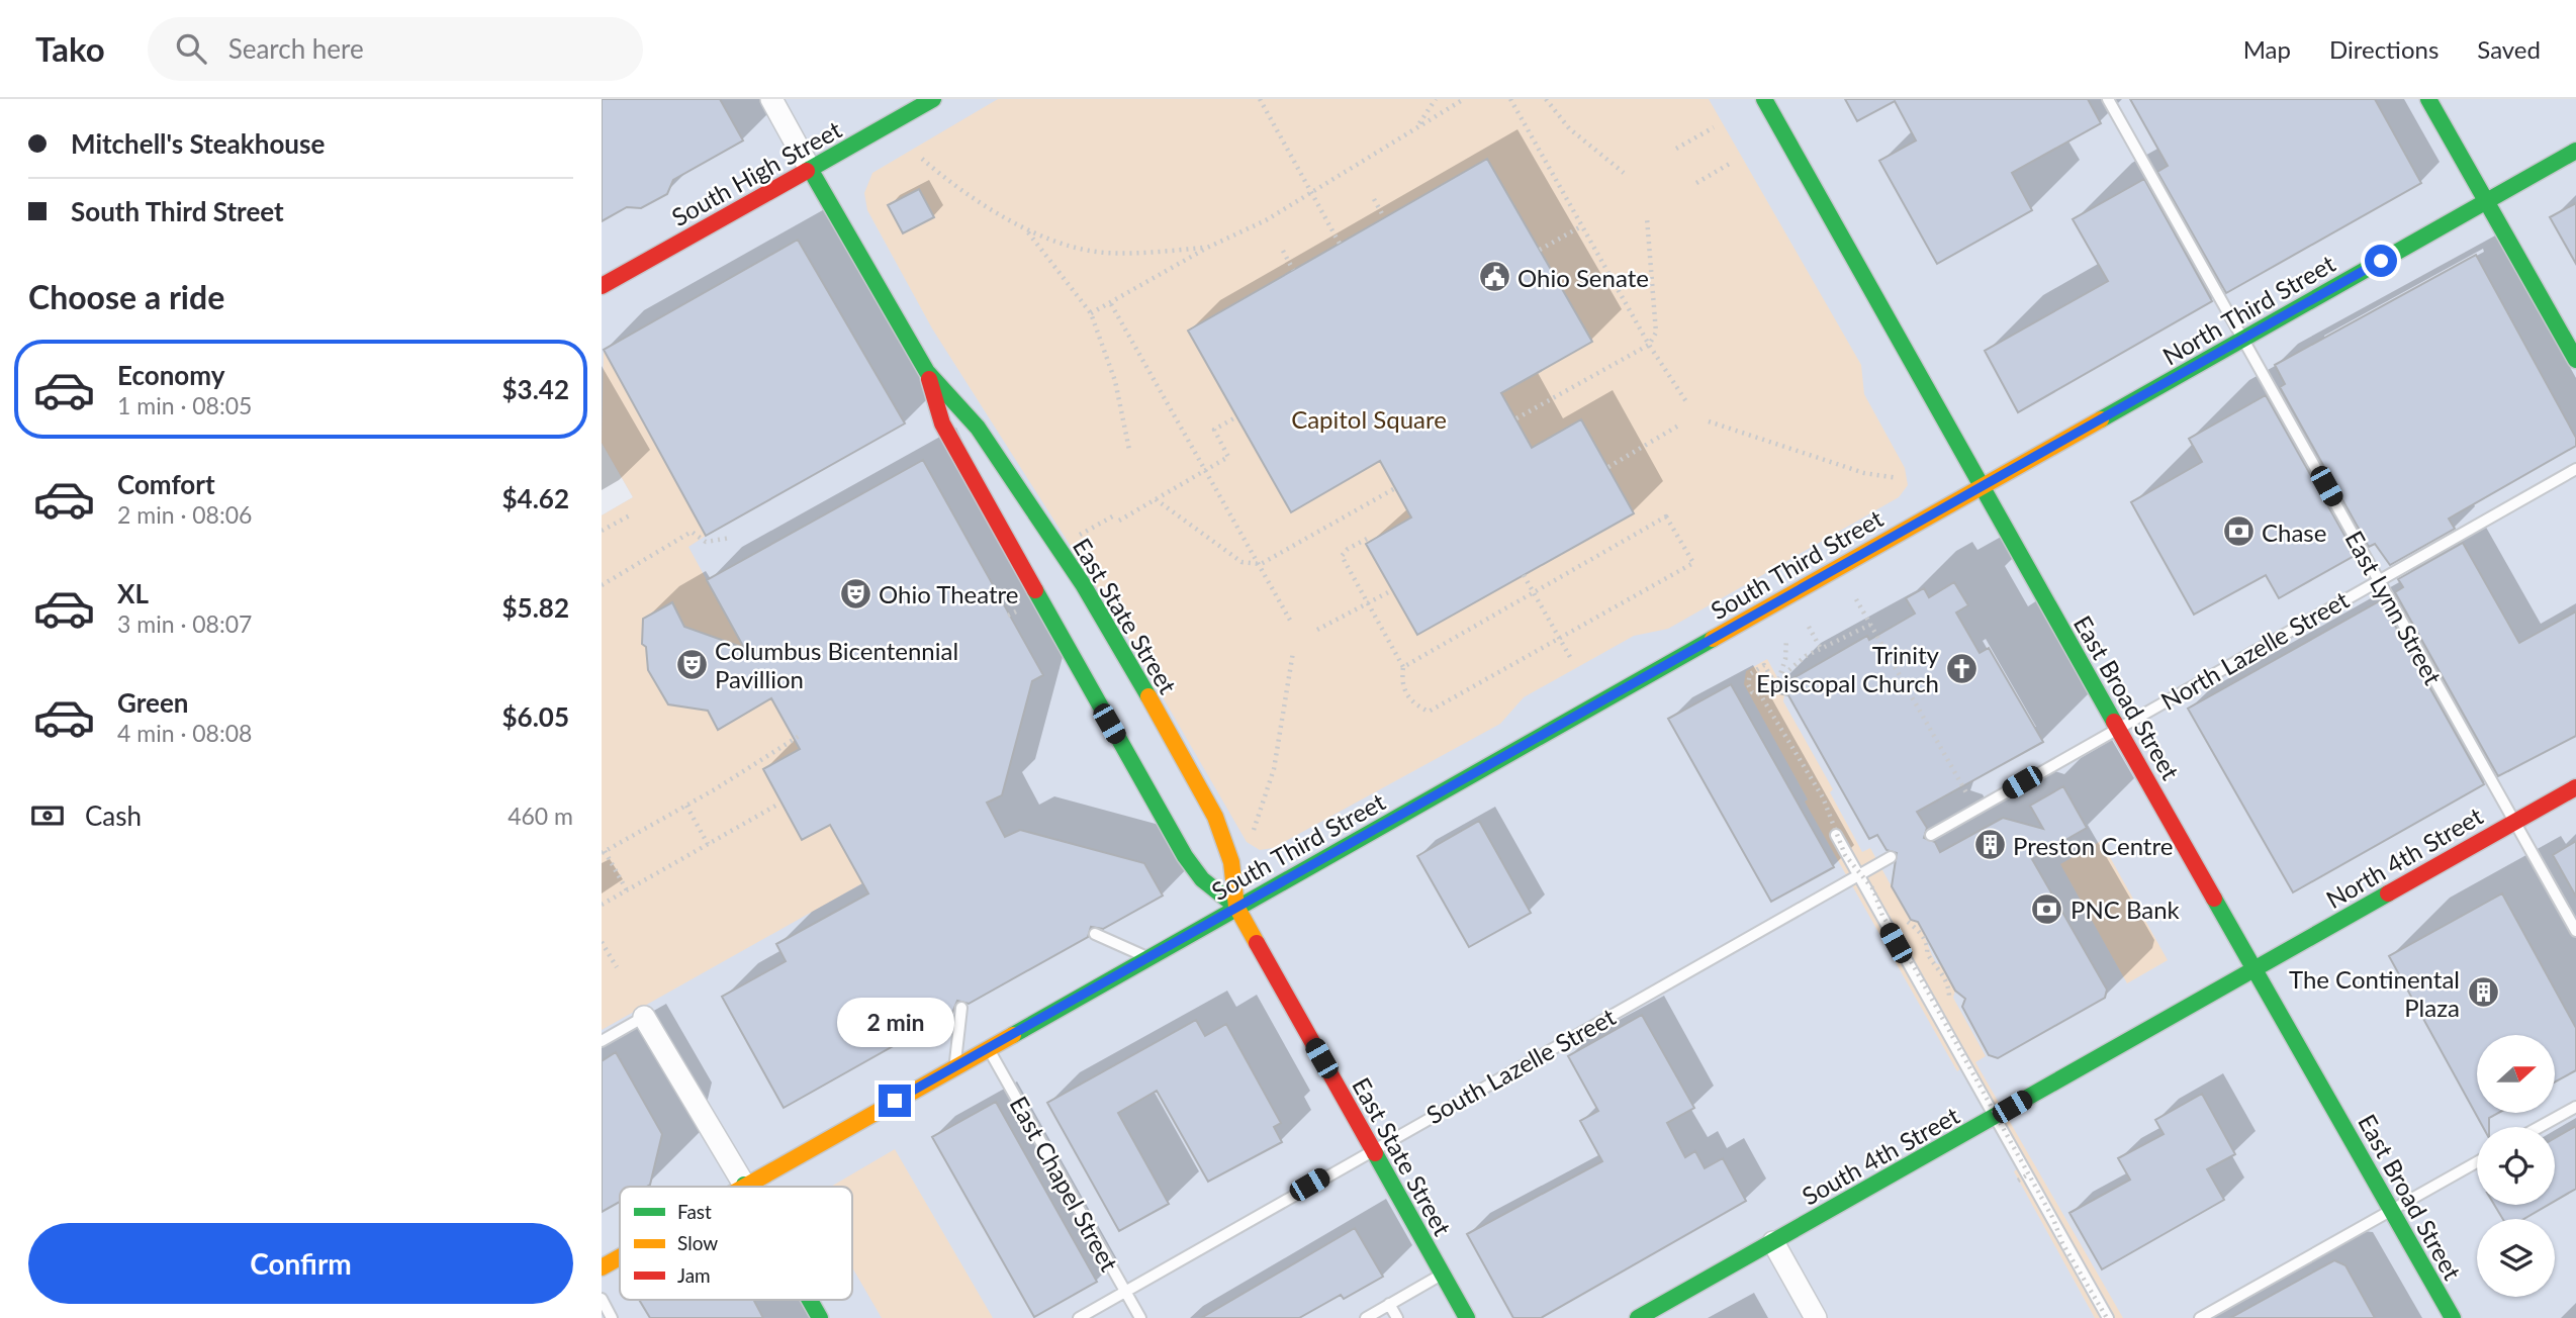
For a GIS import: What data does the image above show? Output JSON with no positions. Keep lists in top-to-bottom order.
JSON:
{
  "streets": {
    "main road": [
      "South High Street",
      "North Third Street",
      "South Third Street",
      "East State Street",
      "East Broad Street",
      "North 4th Street",
      "South 4th Street"
    ],
    "lane": [
      "East Lynn Street",
      "North Lazelle Street",
      "South Lazelle Street",
      "East Chapel Street"
    ]
  },
  "crossings": [
    ["South High Street", "East State Street"],
    ["North Third Street", "South Third Street"],
    ["North Third Street", "East Lynn Street"],
    ["North Third Street", "East Broad Street"],
    ["South Third Street", "East State Street"],
    ["South Third Street", "East Broad Street"],
    ["South Third Street", "East Chapel Street"],
    ["East Lynn Street", "North Lazelle Street"],
    ["East Lynn Street", "North 4th Street"],
    ["East State Street", "South Lazelle Street"],
    ["North Lazelle Street", "East Broad Street"],
    ["East Broad Street", "North 4th Street"],
    ["East Broad Street", "South 4th Street"],
    ["North 4th Street", "South 4th Street"],
    ["South Lazelle Street", "East Chapel Street"]
  ],
  "parks": ["Capitol Square"],
  "places": {
    "public building": ["Ohio Senate"],
    "bank": ["Chase", "PNC Bank"],
    "theatre": ["Ohio Theatre", "Columbus Bicentennial Pavillion"],
    "church": ["Trinity Episcopal Church"],
    "building": ["Preston Centre", "The Continental Plaza"]
  },
  "legend": ["Fast", "Slow", "Jam"],
  "north": "right",
  "page": {
    "header": "Tako",
    "search": "Search here",
    "nav": ["Map", "Directions", "Saved"],
    "banner": ["Mitchell's Steakhouse", "South Third Street"],
    "heading": "Choose a ride",
    "list": [
      {
        "name": "Economy",
        "note": "1 min · 08:05",
        "value": "$3.42"
      },
      {
        "name": "Comfort",
        "note": "2 min · 08:06",
        "value": "$4.62"
      },
      {
        "name": "XL",
        "note": "3 min · 08:07",
        "value": "$5.82"
      },
      {
        "name": "Green",
        "note": "4 min · 08:08",
        "value": "$6.05"
      }
    ],
    "pay": ["Cash", "460 m"],
    "bubble": "2 min",
    "buttons": "Confirm"
  }
}
